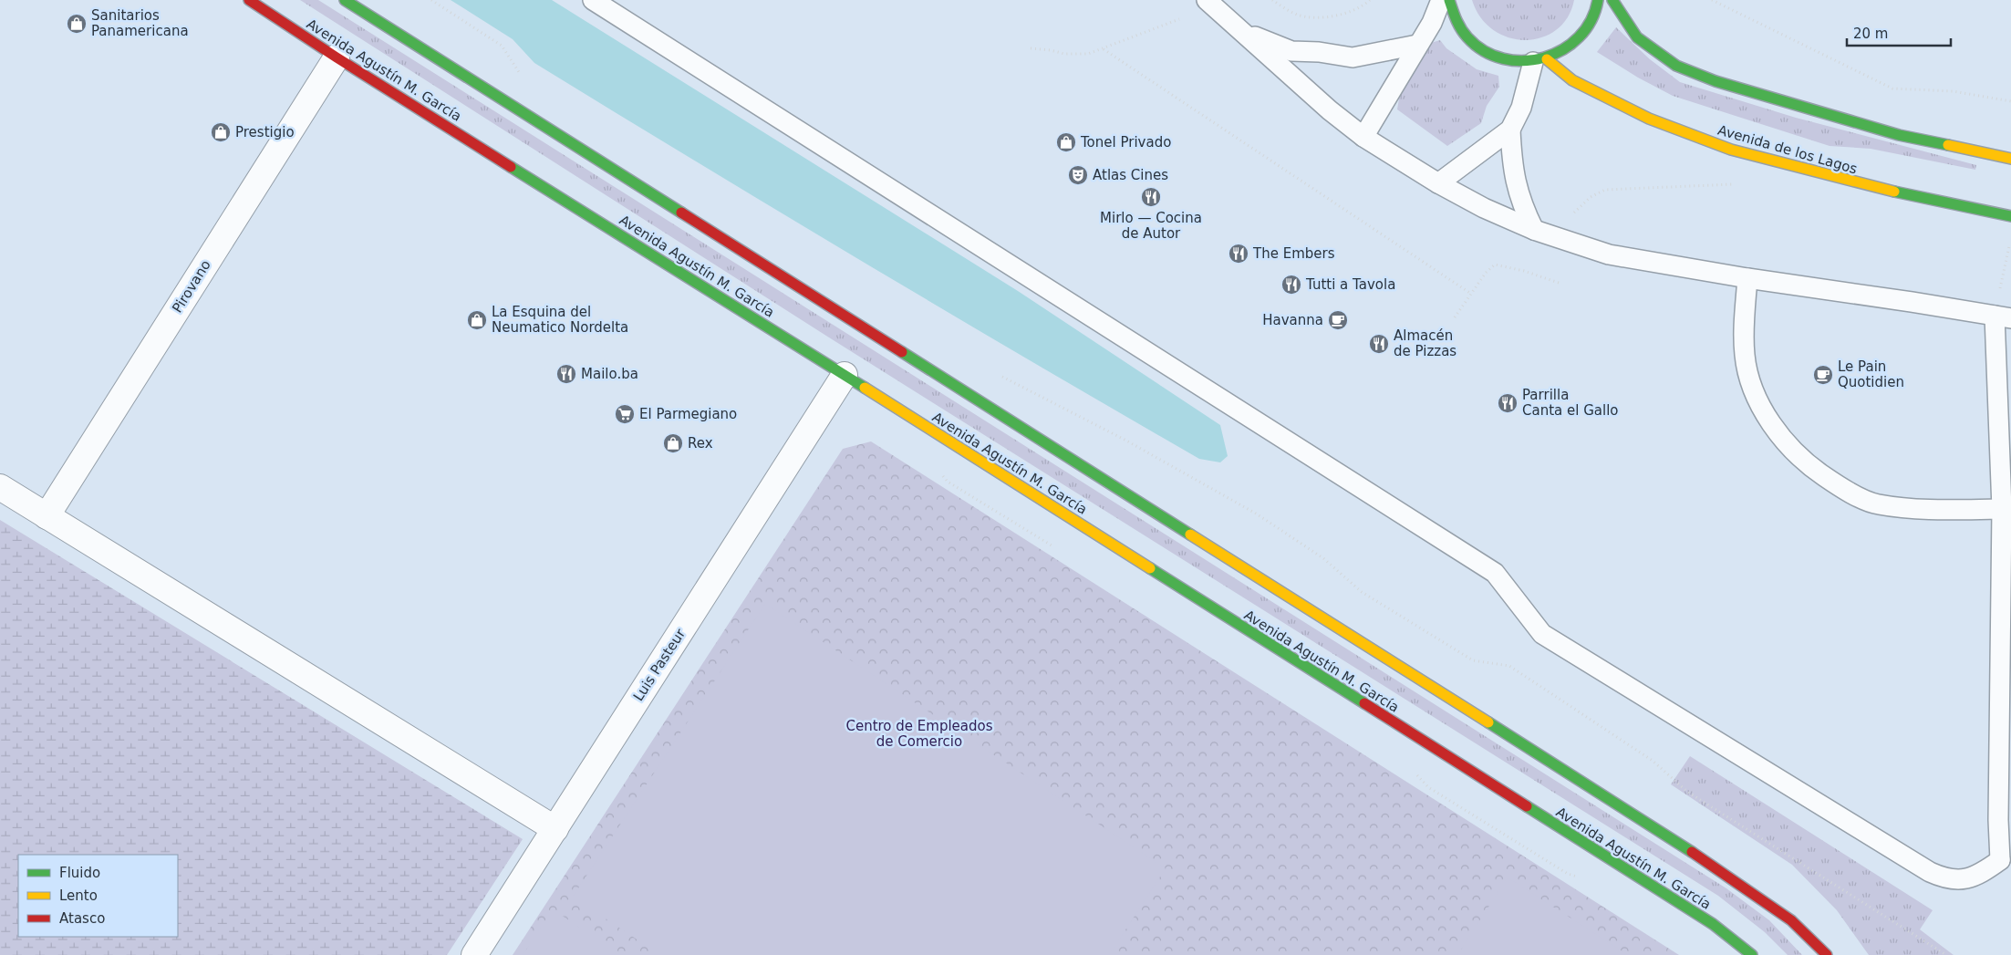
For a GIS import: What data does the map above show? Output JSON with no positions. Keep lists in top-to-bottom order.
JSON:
{
  "streets": {
    "main road": ["Avenida Agustín M. García", "Avenida de los Lagos"],
    "street": ["Pirovano", "Luis Pasteur"]
  },
  "crossings": [
    ["Avenida Agustín M. García", "Pirovano"],
    ["Avenida Agustín M. García", "Luis Pasteur"]
  ],
  "parks": ["Centro de Empleados de Comercio"],
  "places": {
    "shop": [
      "Sanitarios Panamericana",
      "Prestigio",
      "Tonel Privado",
      "La Esquina del Neumatico Nordelta",
      "Rex"
    ],
    "theatre": ["Atlas Cines"],
    "restaurant": [
      "Mirlo — Cocina de Autor",
      "The Embers",
      "Tutti a Tavola",
      "Almacén de Pizzas",
      "Mailo.ba",
      "Parrilla Canta el Gallo"
    ],
    "cafe": ["Havanna", "Le Pain Quotidien"],
    "supermarket": ["El Parmegiano"]
  },
  "legend": ["Fluido", "Lento", "Atasco"],
  "scale_bar": "20 m"
}
